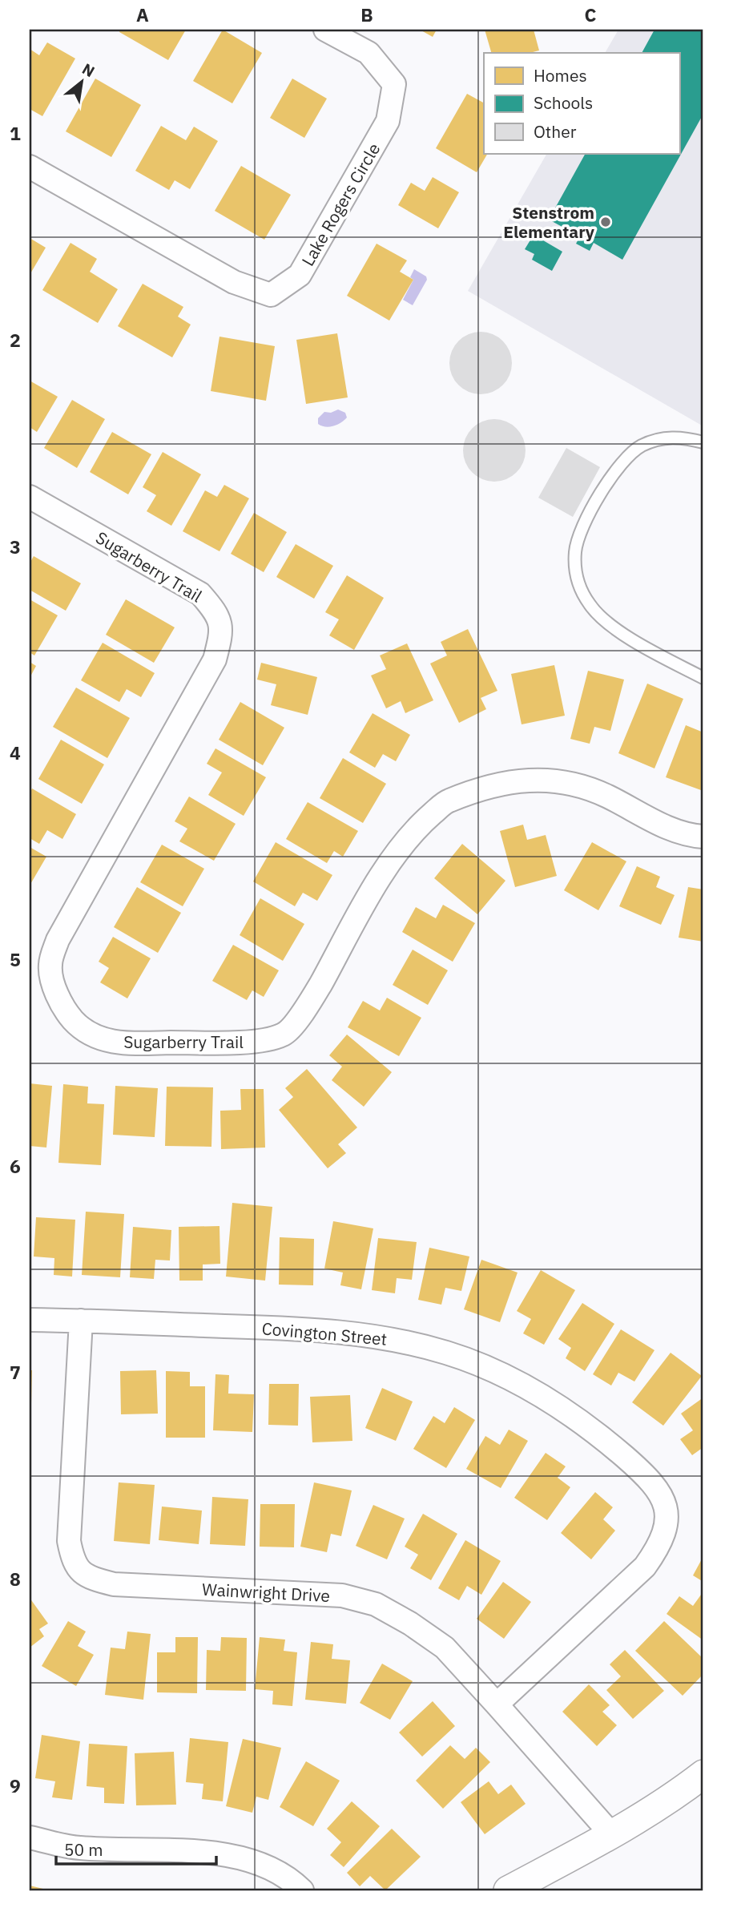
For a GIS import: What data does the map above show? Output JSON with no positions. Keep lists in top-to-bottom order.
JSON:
{
  "streets": {
    "street": [
      "Lake Rogers Circle",
      "Sugarberry Trail",
      "Covington Street",
      "Wainwright Drive"
    ]
  },
  "crossings": [
    ["Covington Street", "Wainwright Drive"]
  ],
  "places": ["Stenstrom Elementary"],
  "legend": ["Homes", "Schools", "Other"],
  "scale_bar": "50 m",
  "north": "top right",
  "grid": {
    "columns": ["A", "B", "C"],
    "rows": [
      "1",
      "2",
      "3",
      "4",
      "5",
      "6",
      "7",
      "8",
      "9"
    ]
  }
}
